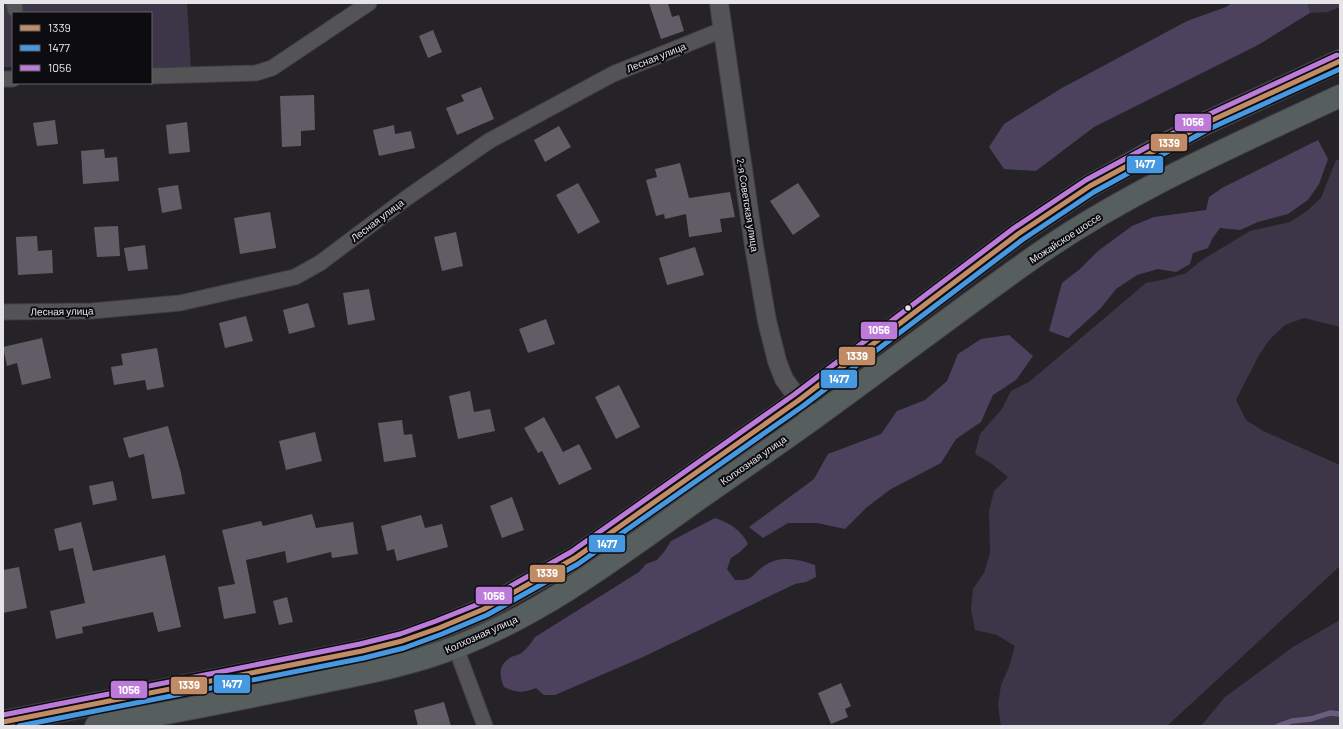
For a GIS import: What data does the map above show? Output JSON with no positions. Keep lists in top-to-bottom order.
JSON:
{
  "streets": {
    "main road": ["Можайское шоссе", "Колхозная улица"],
    "street": ["Лесная улица", "2-я Советская улица"]
  },
  "crossings": [
    ["Лесная улица", "2-я Советская улица"],
    ["2-я Советская улица", "Можайское шоссе"],
    ["2-я Советская улица", "Колхозная улица"],
    ["Можайское шоссе", "Колхозная улица"]
  ],
  "lines": ["transit line 1056", "transit line 1339", "transit line 1477"],
  "legend": ["1339", "1477", "1056"]
}
